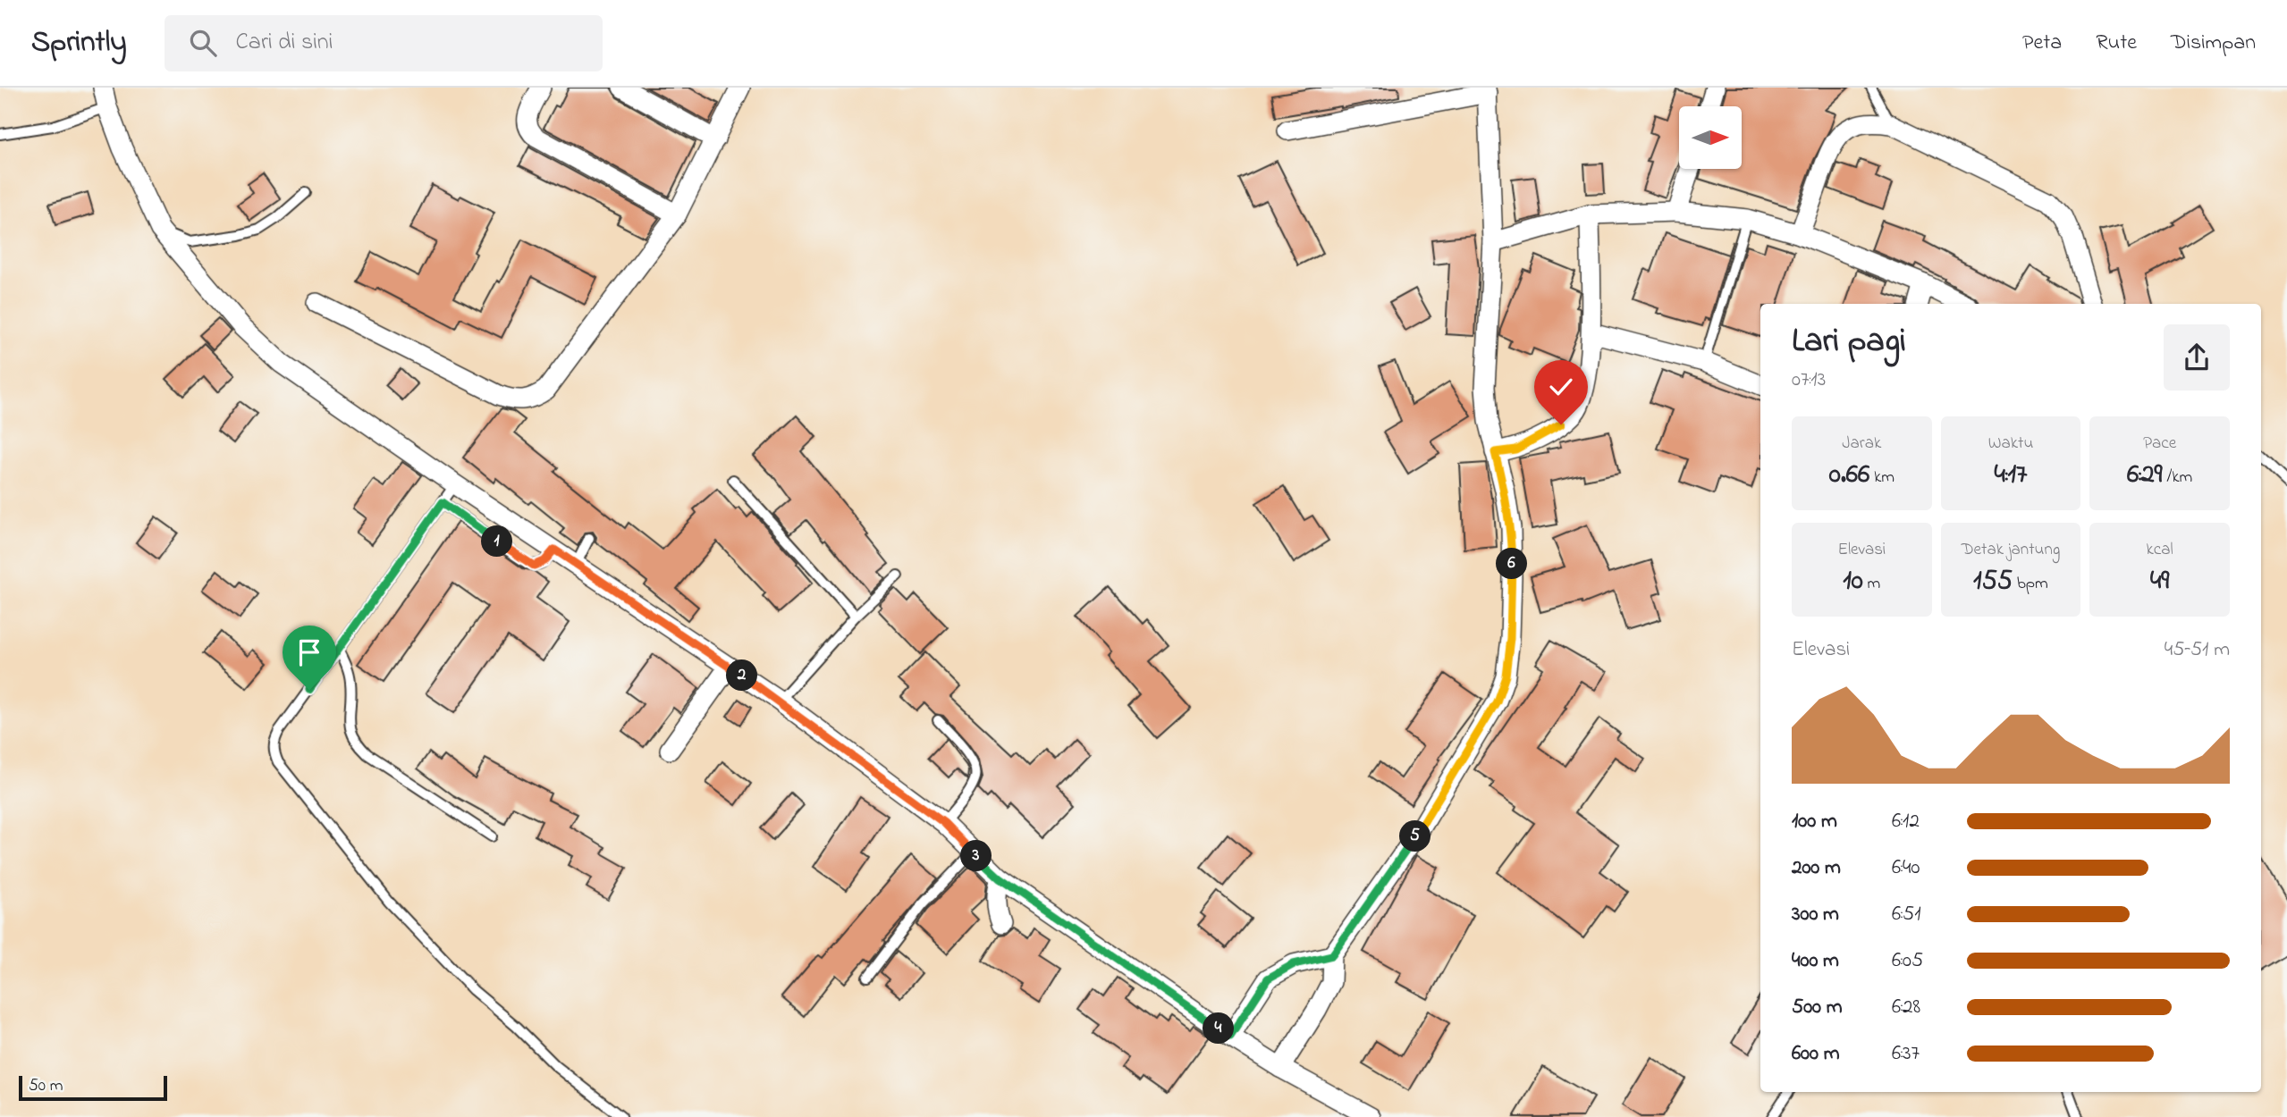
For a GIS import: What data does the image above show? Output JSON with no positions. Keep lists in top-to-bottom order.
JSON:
{
  "scale_bar": "50 m",
  "north": "right",
  "page": {
    "header": "Sprintly",
    "search": "Cari di sini",
    "nav": ["Peta", "Rute", "Disimpan"],
    "heading": ["Lari pagi", "07:13"],
    "stats": [
      ["Jarak", "0.66 km"],
      ["Waktu", "4:17"],
      ["Pace", "6:29 /km"],
      ["Elevasi", "10 m"],
      ["Detak jantung", "155 bpm"],
      ["kcal", "49"]
    ],
    "pins": [
      "1",
      "6",
      "2",
      "5",
      "3",
      "4"
    ],
    "chart": ["Elevasi", "45–51 m"],
    "list": [
      {
        "name": "100 m",
        "note": "6:12"
      },
      {
        "name": "200 m",
        "note": "6:40"
      },
      {
        "name": "300 m",
        "note": "6:51"
      },
      {
        "name": "400 m",
        "note": "6:05"
      },
      {
        "name": "500 m",
        "note": "6:28"
      },
      {
        "name": "600 m",
        "note": "6:37"
      }
    ],
    "scale": "50 m"
  }
}
